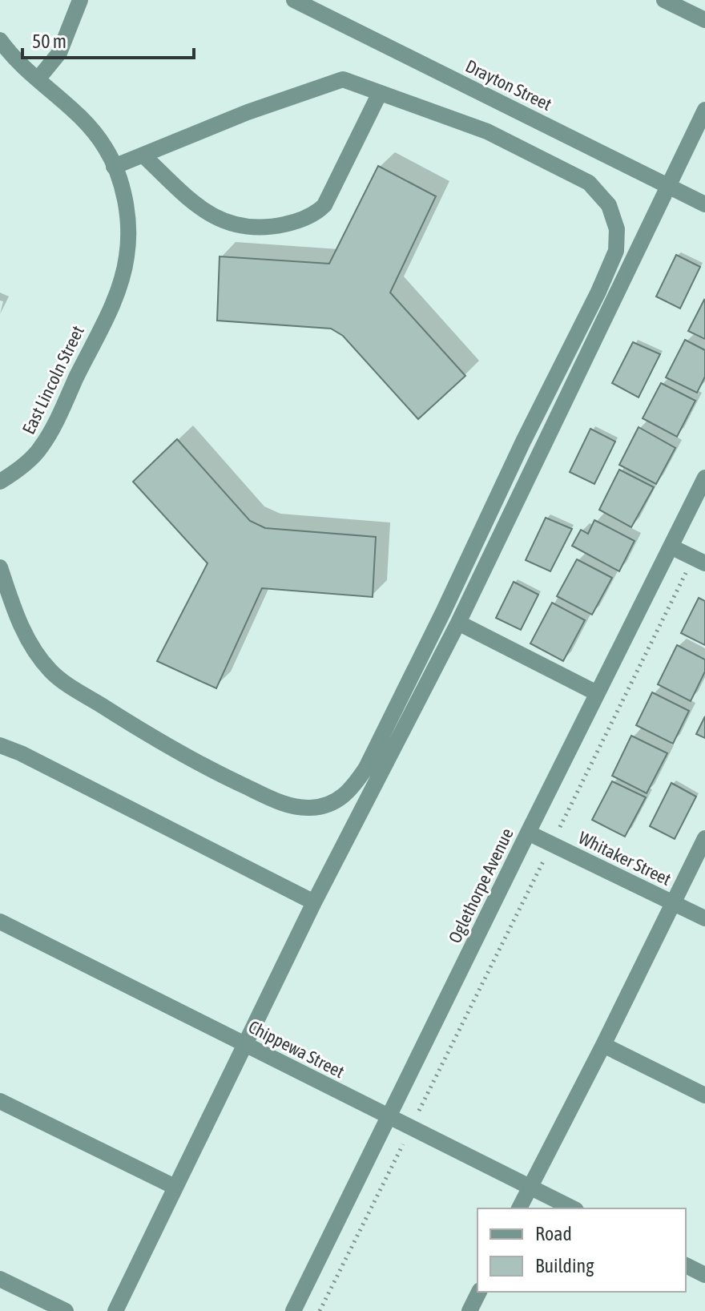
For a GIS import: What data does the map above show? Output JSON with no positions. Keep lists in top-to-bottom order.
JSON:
{
  "streets": {
    "street": [
      "Drayton Street",
      "East Lincoln Street",
      "Whitaker Street",
      "Oglethorpe Avenue",
      "Chippewa Street"
    ]
  },
  "crossings": [
    ["Whitaker Street", "Oglethorpe Avenue"],
    ["Oglethorpe Avenue", "Chippewa Street"]
  ],
  "legend": ["Road", "Building"],
  "scale_bar": "50 m"
}
